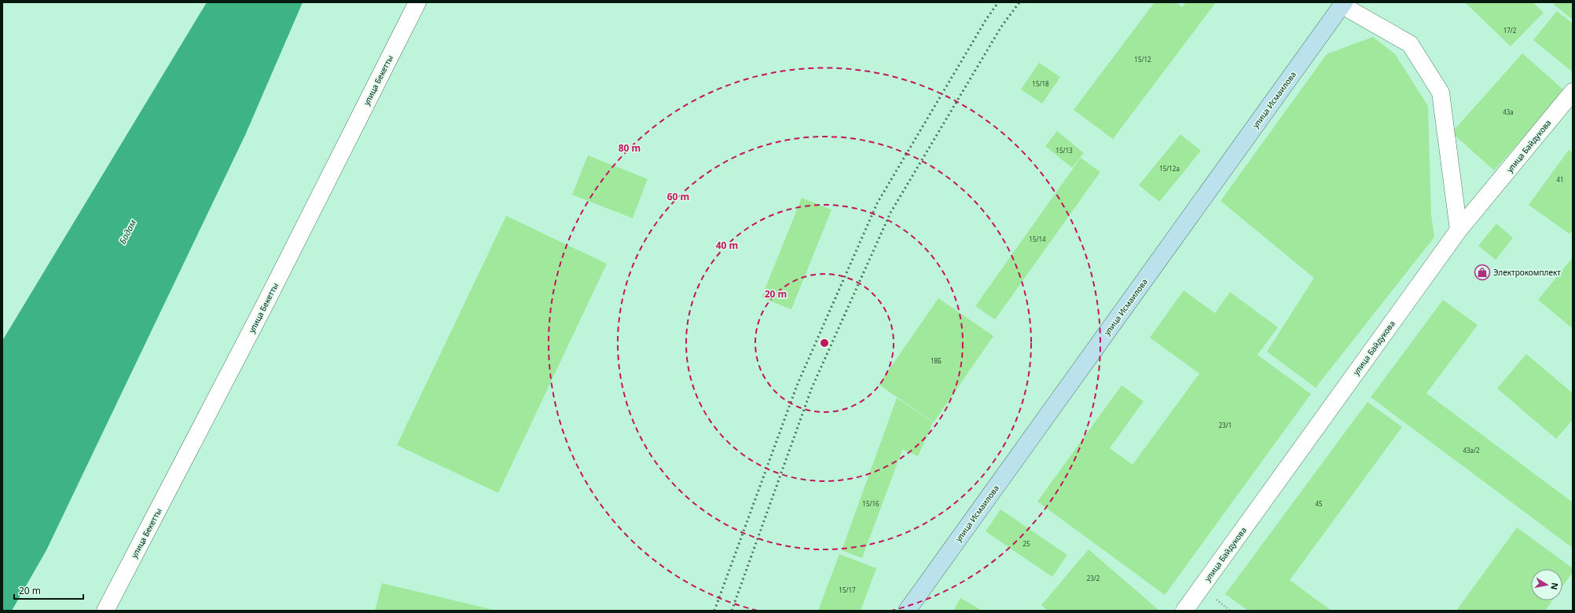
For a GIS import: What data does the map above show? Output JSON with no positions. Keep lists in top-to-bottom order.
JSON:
{
  "streets": {
    "main road": ["улица Исмаилова"],
    "street": ["улица Бекетты", "улица Байдукова"]
  },
  "water": ["Бадам"],
  "places": {
    "shop": ["Электрокомплект"]
  },
  "house_numbers": [
    "17/2",
    "15/12",
    "15/18",
    "43а",
    "15/13",
    "15/12а",
    "41",
    "15/14",
    "18Б",
    "23/1",
    "43а/2",
    "15/16",
    "45",
    "25",
    "23/2",
    "15/17"
  ],
  "scale_bar": "20 m",
  "north": "right",
  "rings": [
    "80 m",
    "60 m",
    "40 m",
    "20 m"
  ]
}
